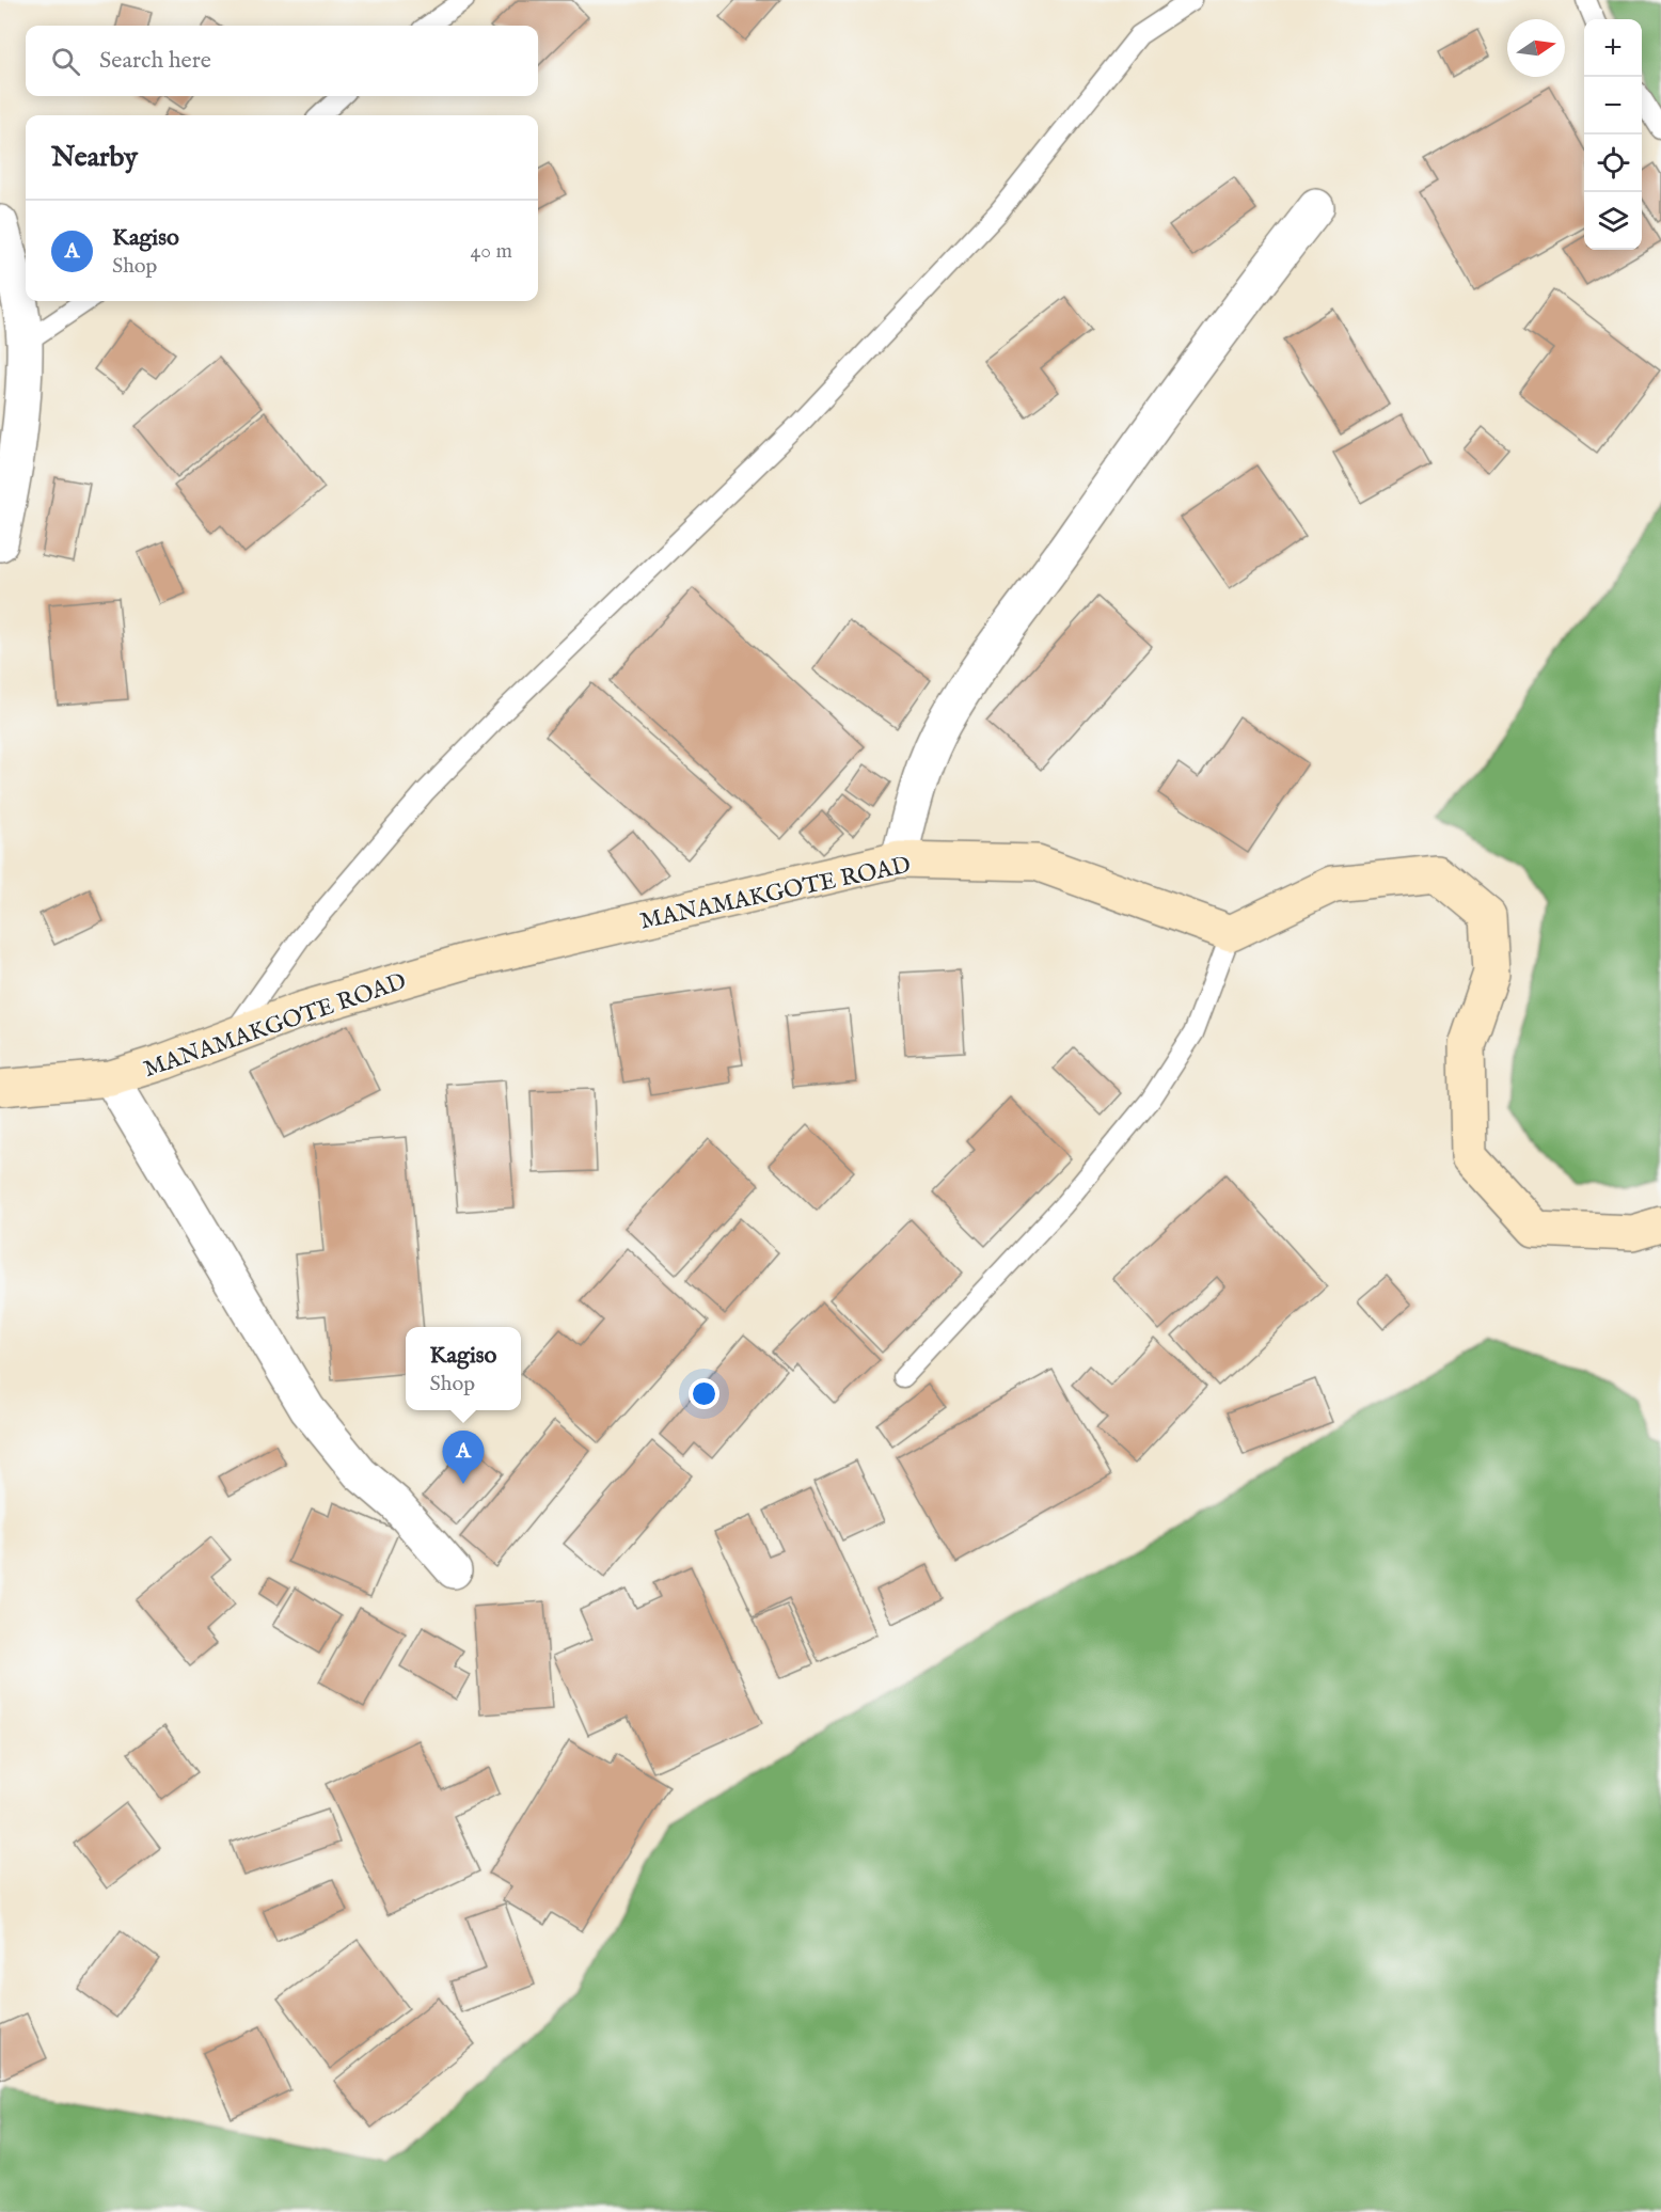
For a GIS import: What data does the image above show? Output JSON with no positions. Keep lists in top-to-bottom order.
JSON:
{
  "streets": {
    "street": ["MANAMAKGOTE ROAD"]
  },
  "north": "right",
  "page": {
    "map_buttons": ["+", "−"],
    "search": "Search here",
    "heading": "Nearby",
    "list": [
      {
        "mark": "A",
        "name": "Kagiso",
        "note": "Shop",
        "value": "40 m"
      }
    ],
    "popup": ["Kagiso", "Shop"],
    "pins": "A"
  }
}
